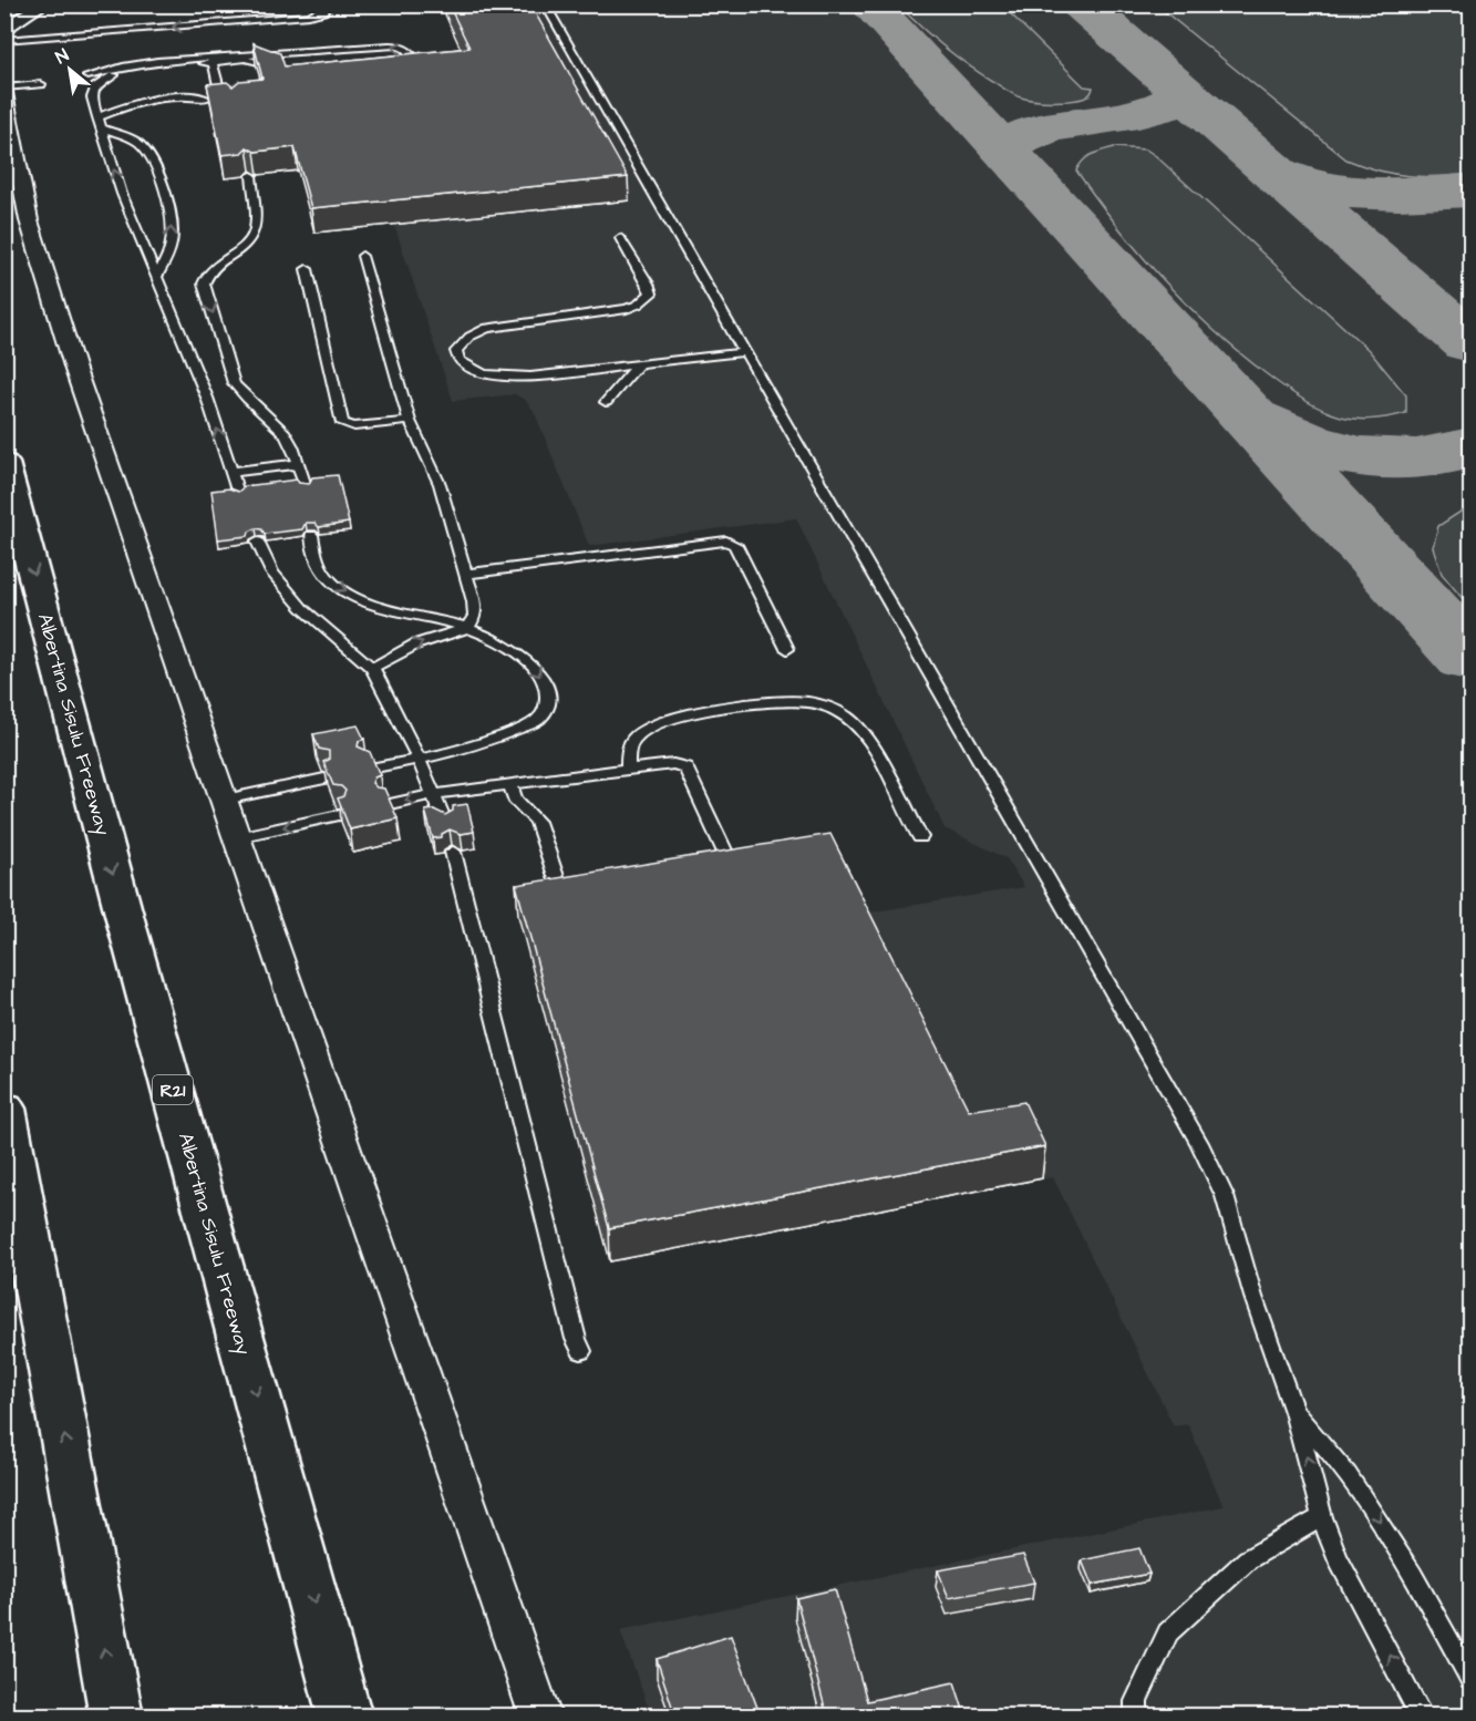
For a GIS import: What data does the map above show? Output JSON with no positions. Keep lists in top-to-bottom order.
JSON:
{
  "streets": {
    "highway": ["Albertina Sisulu Freeway", "R21"]
  },
  "north": "top left"
}
